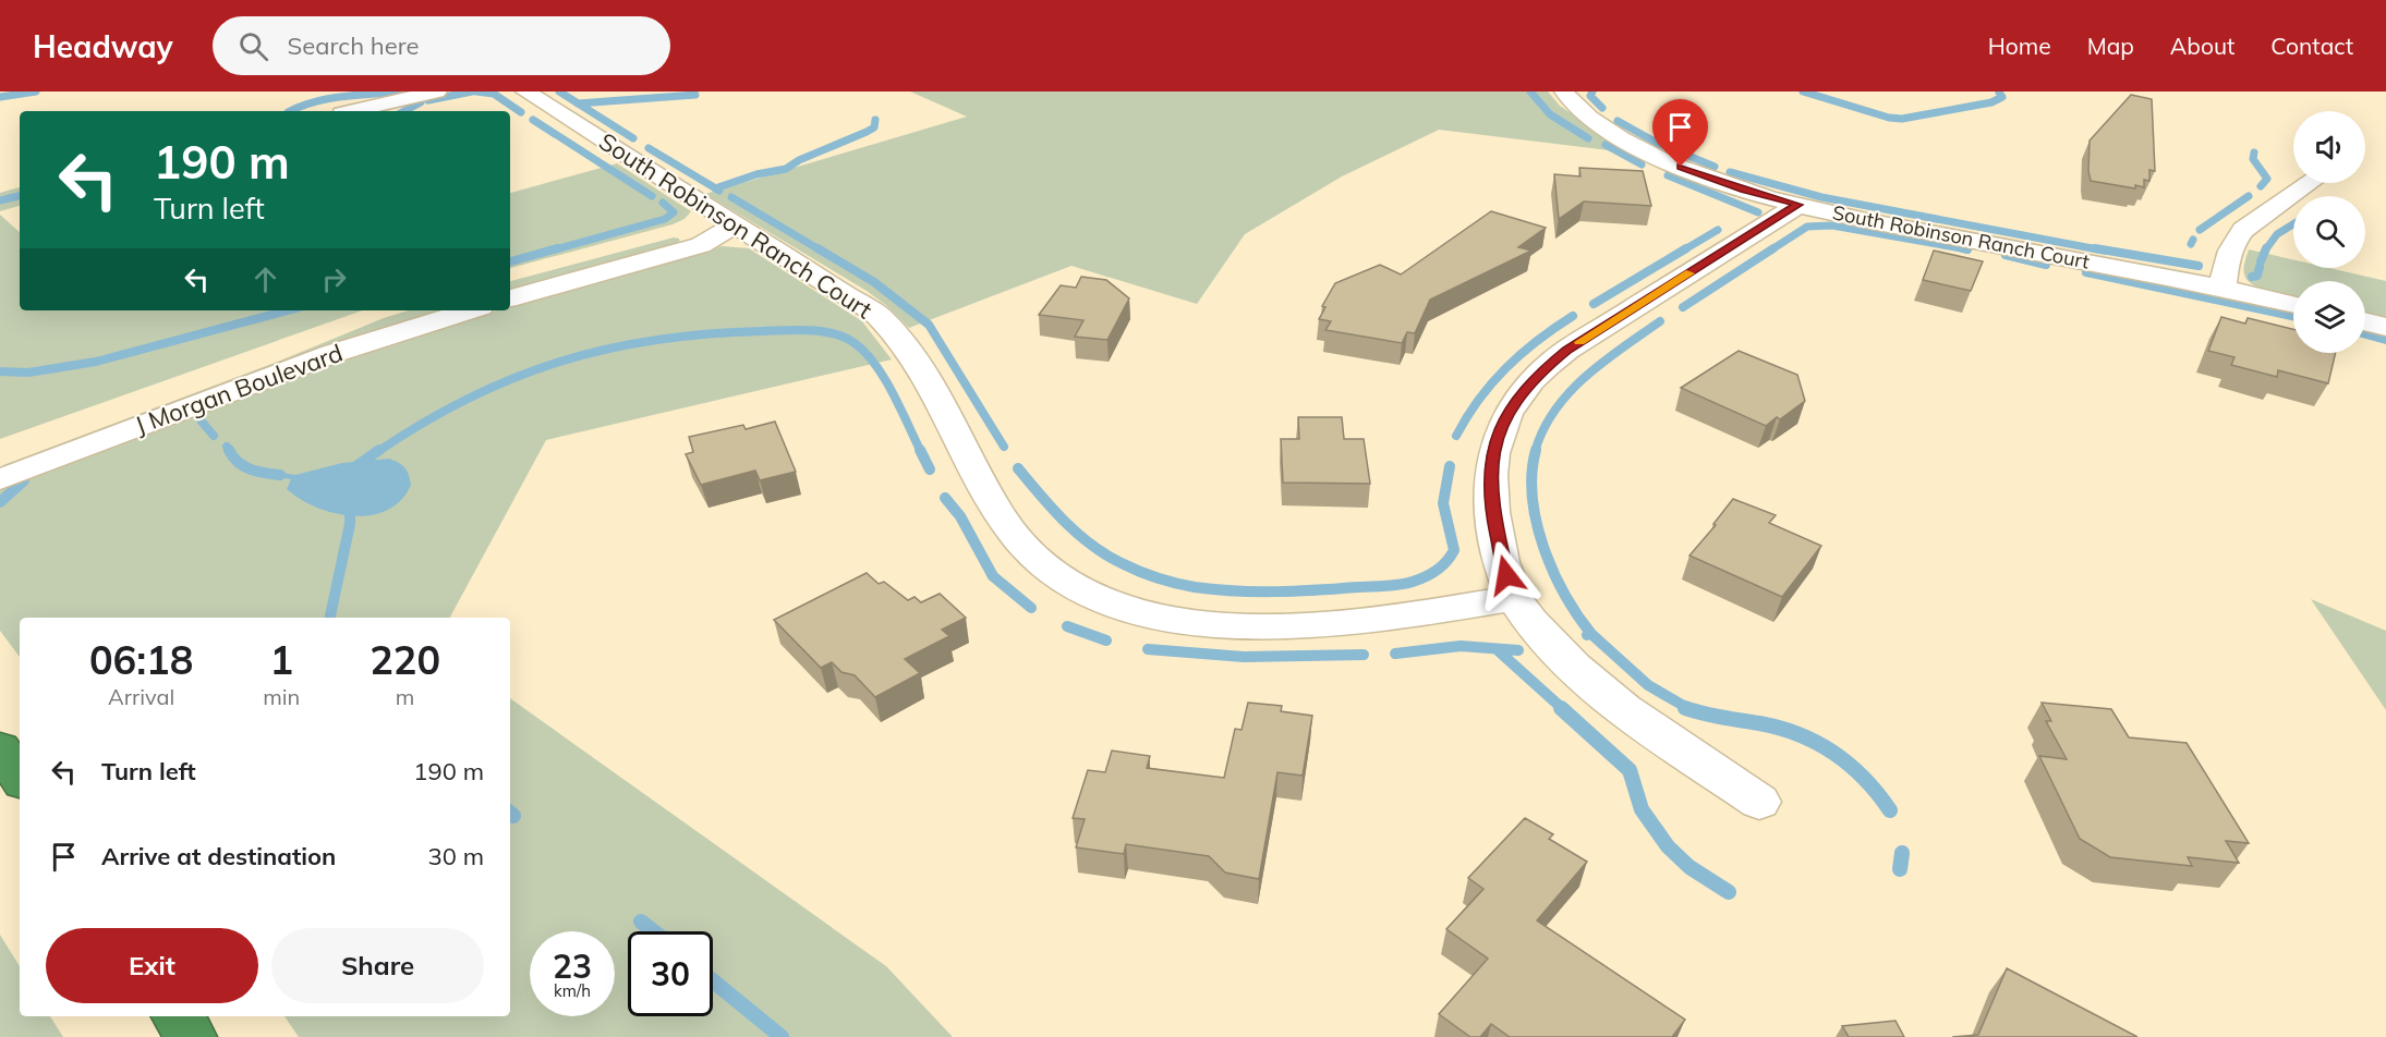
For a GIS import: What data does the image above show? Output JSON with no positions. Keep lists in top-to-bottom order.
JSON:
{
  "streets": {
    "street": ["South Robinson Ranch Court", "J Morgan Boulevard"]
  },
  "page": {
    "header": "Headway",
    "search": "Search here",
    "nav": [
      "Home",
      "Map",
      "About",
      "Contact"
    ],
    "turn": ["190 m", "Turn left"],
    "eta": [
      "06:18",
      "Arrival",
      "1",
      "min",
      "220",
      "m"
    ],
    "list": [
      {
        "name": "Turn left",
        "value": "190 m"
      },
      {
        "name": "Arrive at destination",
        "value": "30 m"
      }
    ],
    "buttons": ["Exit", "Share"],
    "speed": "23 km/h",
    "limit": "30"
  }
}
